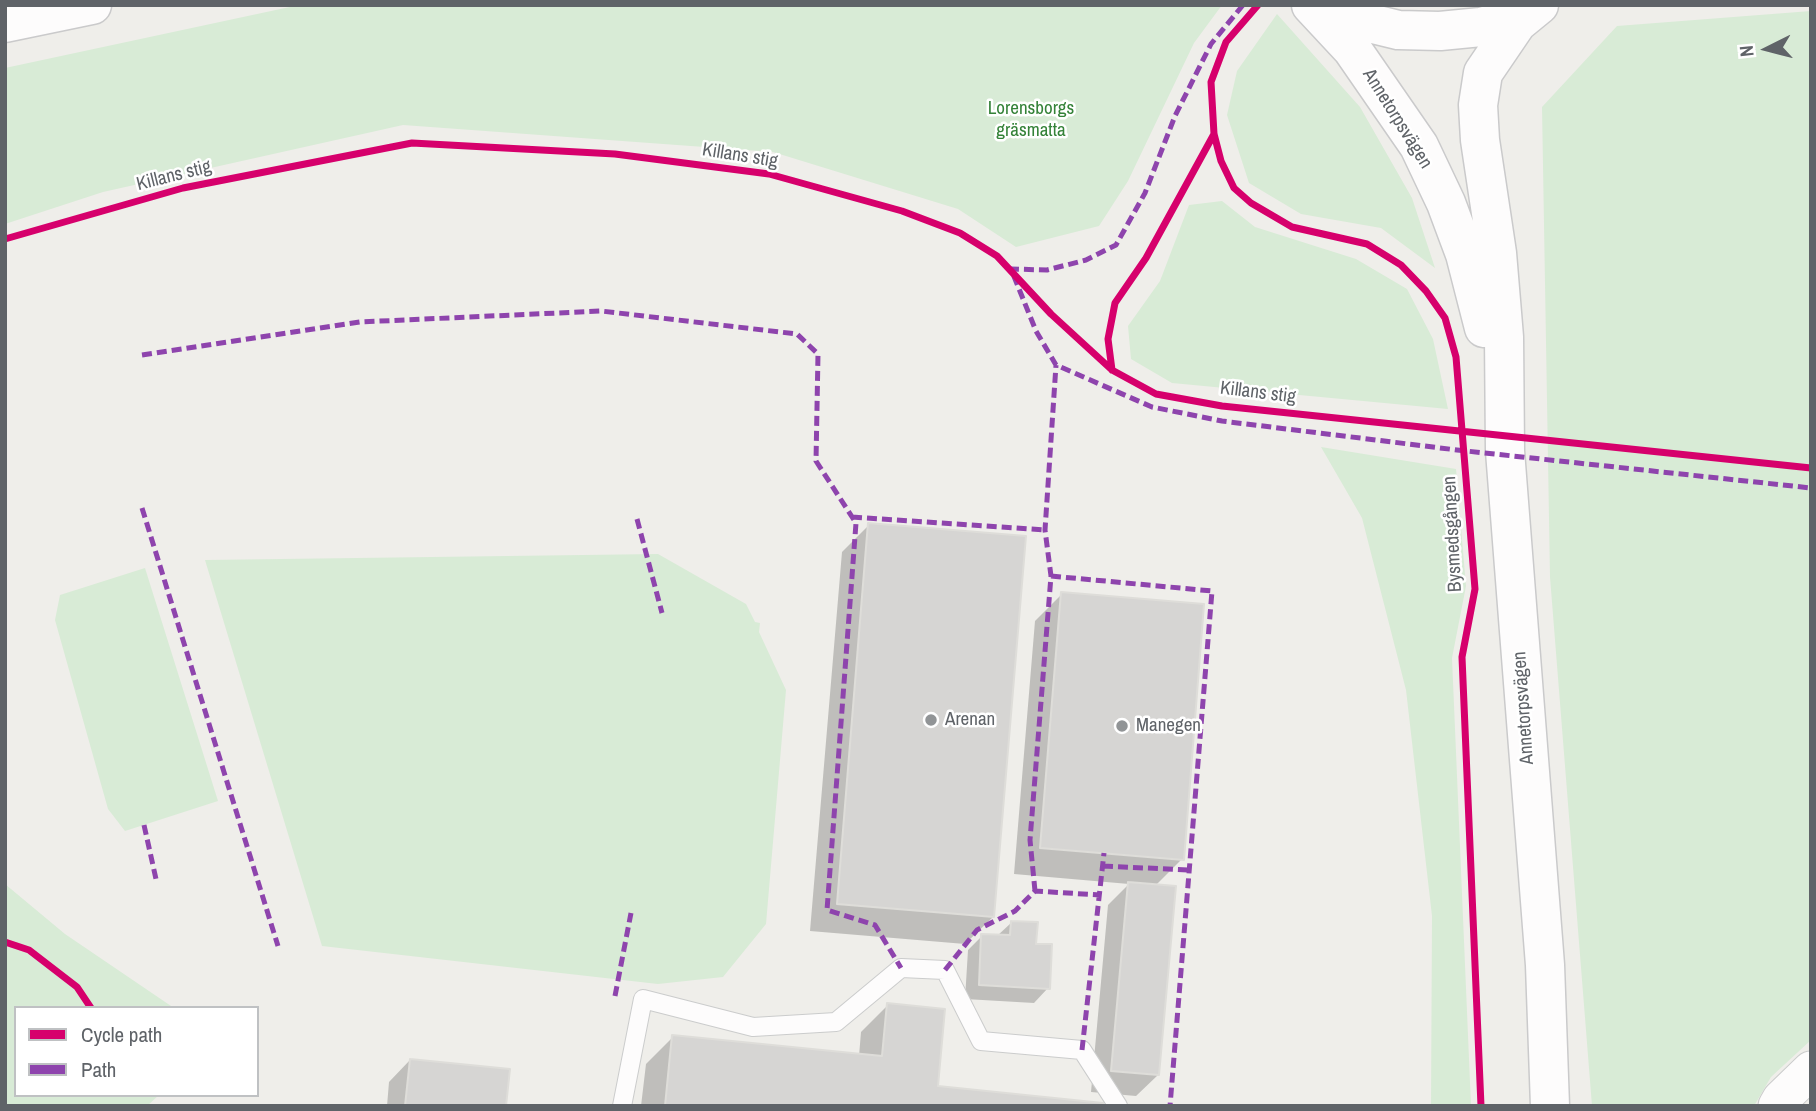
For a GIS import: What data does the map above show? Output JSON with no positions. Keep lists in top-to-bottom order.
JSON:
{
  "streets": {
    "main road": ["Annetorpsvägen"],
    "cycle path": ["Killans stig", "Bysmedsgången"]
  },
  "parks": ["Lorensborgs gräsmatta"],
  "places": ["Arenan", "Manegen"],
  "legend": ["Cycle path", "Path"],
  "north": "left"
}
